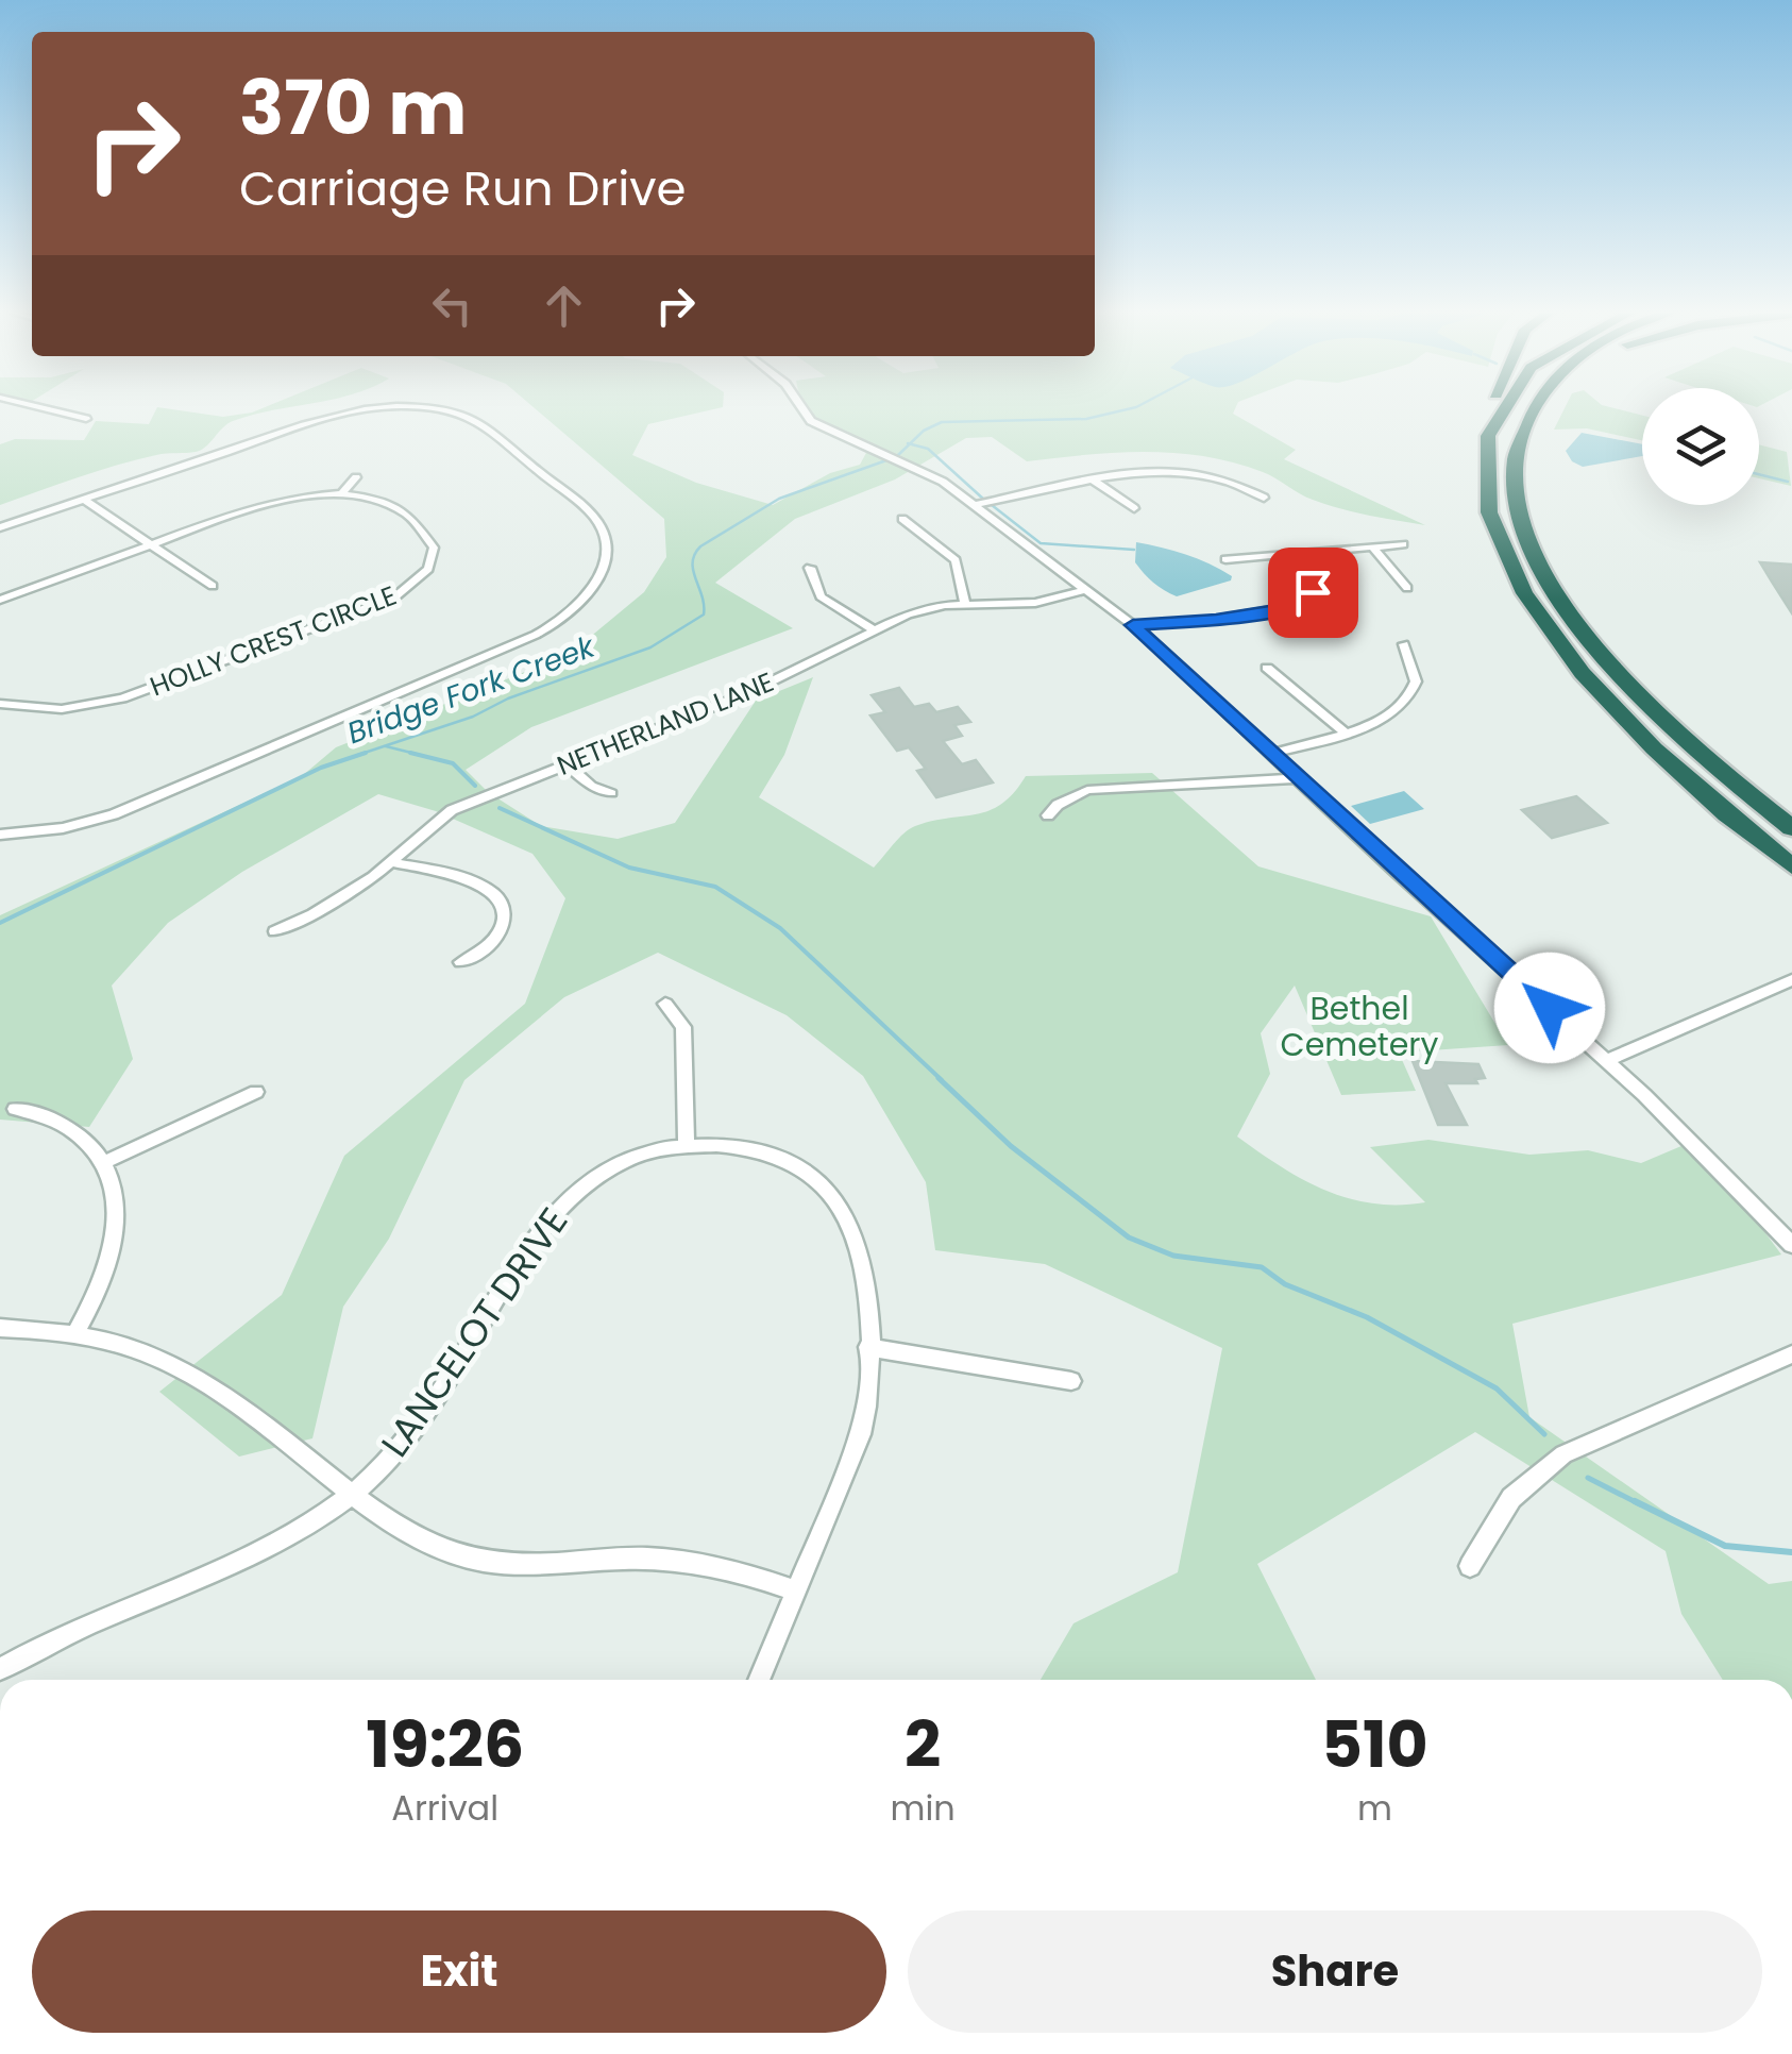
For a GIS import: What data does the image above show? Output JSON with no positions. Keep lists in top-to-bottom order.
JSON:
{
  "streets": {
    "street": ["HOLLY CREST CIRCLE", "NETHERLAND LANE", "LANCELOT DRIVE"]
  },
  "water": ["Bridge Fork Creek"],
  "parks": ["Bethel Cemetery"],
  "page": {
    "turn": ["370 m", "Carriage Run Drive"],
    "eta": [
      "19:26",
      "Arrival",
      "2",
      "min",
      "510",
      "m"
    ],
    "buttons": ["Exit", "Share"]
  }
}
